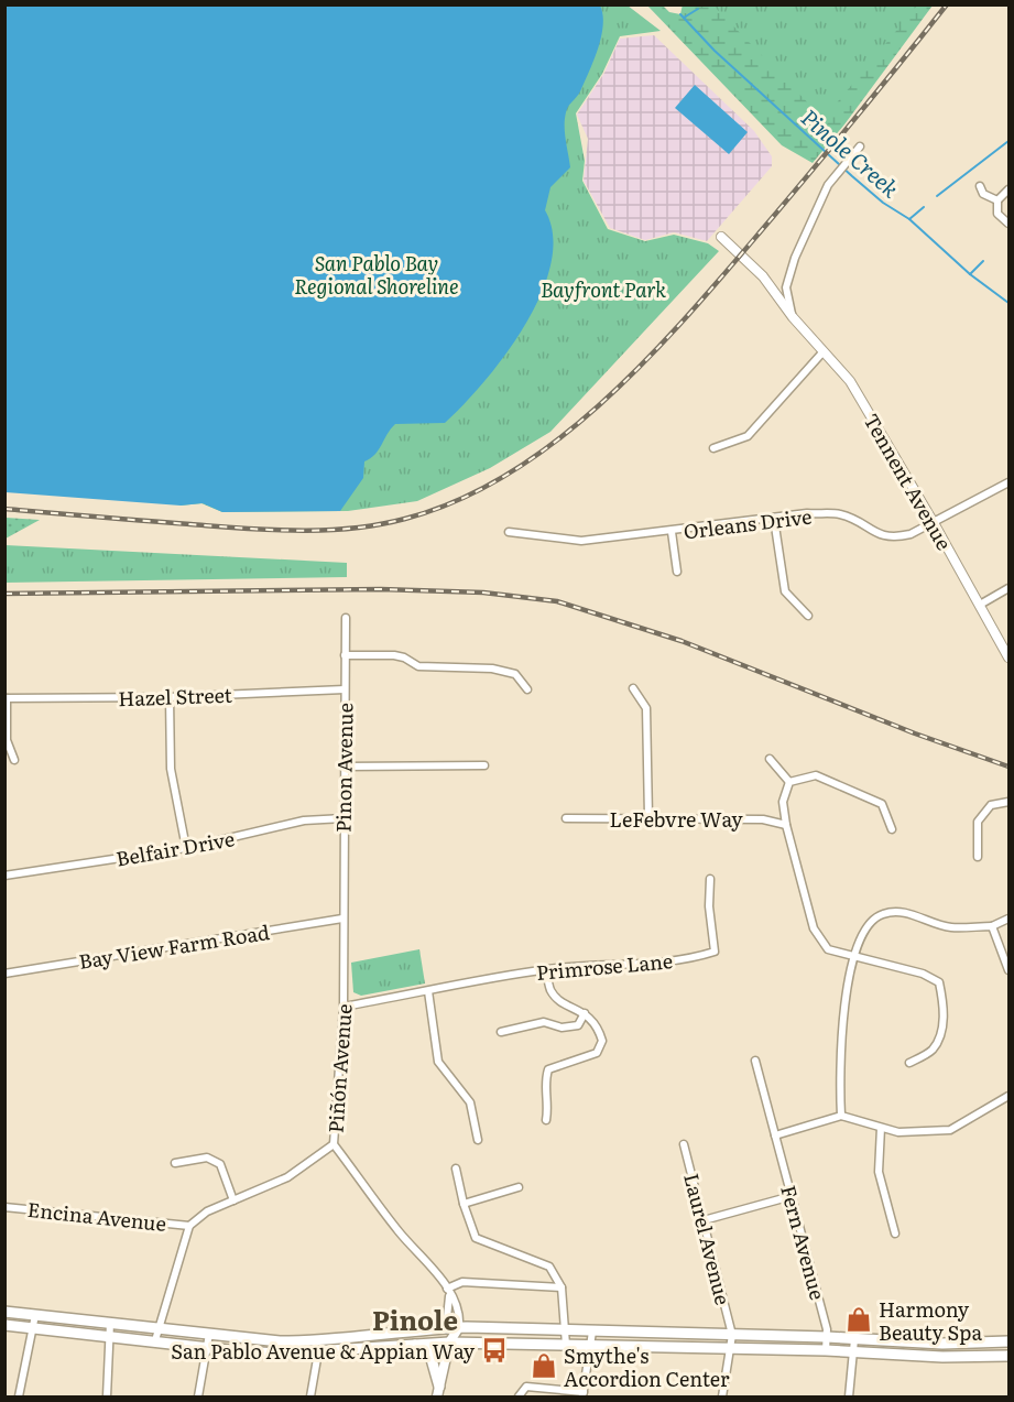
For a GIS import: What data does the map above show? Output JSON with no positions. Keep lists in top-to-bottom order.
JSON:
{
  "streets": {
    "street": [
      "Tennent Avenue",
      "Orleans Drive",
      "Hazel Street",
      "Pinon Avenue",
      "LeFebvre Way",
      "Belfair Drive",
      "Bay View Farm Road",
      "Primrose Lane",
      "Piñón Avenue",
      "Encina Avenue",
      "Laurel Avenue",
      "Fern Avenue"
    ]
  },
  "crossings": [
    ["Tennent Avenue", "Orleans Drive"],
    ["Hazel Street", "Pinon Avenue"],
    ["Pinon Avenue", "Belfair Drive"],
    ["Pinon Avenue", "Bay View Farm Road"],
    ["Pinon Avenue", "Piñón Avenue"],
    ["Bay View Farm Road", "Piñón Avenue"],
    ["Primrose Lane", "Piñón Avenue"]
  ],
  "districts": ["Pinole"],
  "water": ["Pinole Creek"],
  "parks": ["San Pablo Bay Regional Shoreline", "Bayfront Park"],
  "places": {
    "shop": ["Harmony Beauty Spa", "Smythe's Accordion Center"],
    "bus stop": ["San Pablo Avenue & Appian Way"]
  }
}
